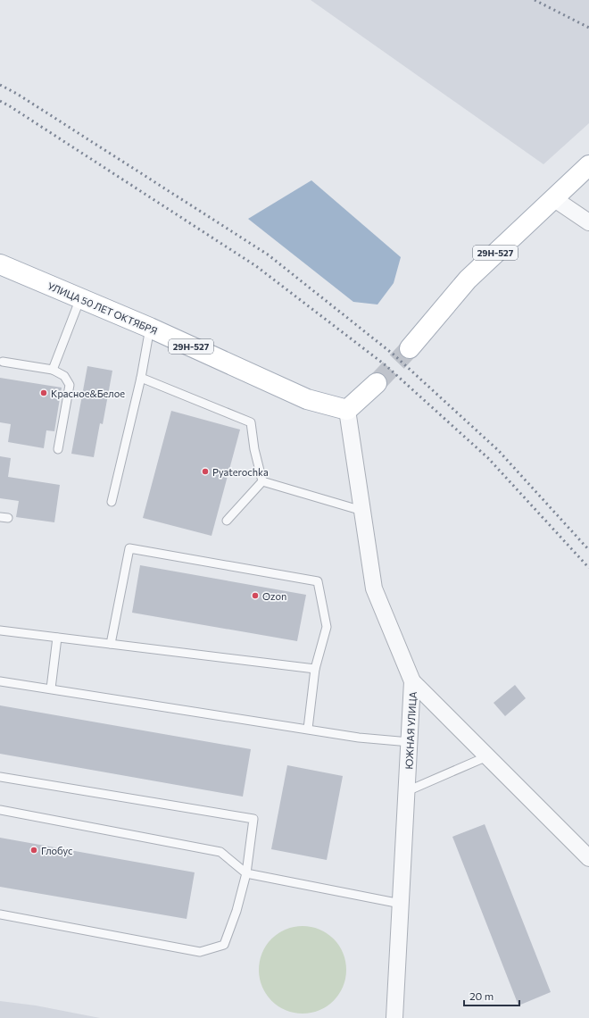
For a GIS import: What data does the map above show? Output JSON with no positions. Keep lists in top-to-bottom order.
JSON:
{
  "streets": {
    "main road": ["29Н-527", "УЛИЦА 50 ЛЕТ ОКТЯБРЯ"],
    "street": ["ЮЖНАЯ УЛИЦА"]
  },
  "crossings": [
    ["УЛИЦА 50 ЛЕТ ОКТЯБРЯ", "ЮЖНАЯ УЛИЦА"]
  ],
  "places": [
    "Красное&Белое",
    "Pyaterochka",
    "Ozon",
    "Глобус"
  ],
  "scale_bar": "20 m"
}
